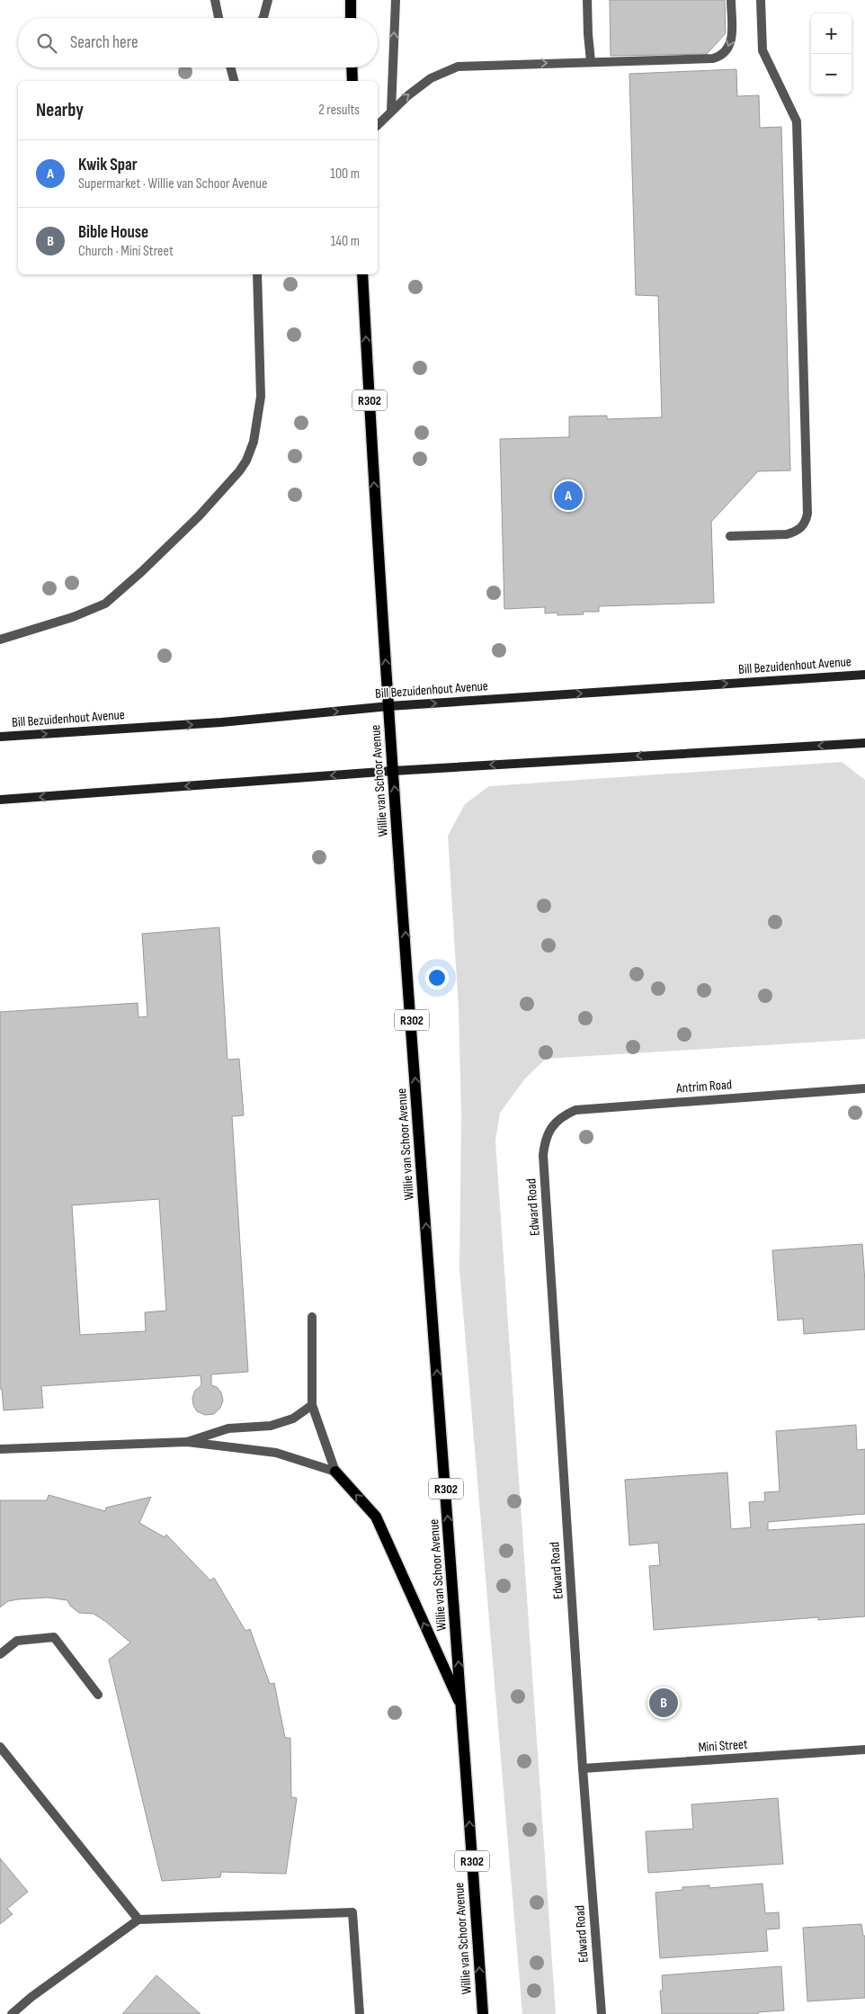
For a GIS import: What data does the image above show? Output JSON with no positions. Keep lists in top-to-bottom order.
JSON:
{
  "streets": {
    "main road": ["R302", "Bill Bezuidenhout Avenue", "Willie van Schoor Avenue"],
    "street": ["Antrim Road", "Edward Road", "Mini Street"]
  },
  "crossings": [
    ["Bill Bezuidenhout Avenue", "Willie van Schoor Avenue"],
    ["Antrim Road", "Edward Road"],
    ["Edward Road", "Mini Street"]
  ],
  "one_way": ["Willie van Schoor Avenue"],
  "page": {
    "map_buttons": ["+", "−"],
    "search": "Search here",
    "heading": ["Nearby", "2 results"],
    "list": [
      {
        "mark": "A",
        "name": "Kwik Spar",
        "note": "Supermarket · Willie van Schoor Avenue",
        "value": "100 m"
      },
      {
        "mark": "B",
        "name": "Bible House",
        "note": "Church · Mini Street",
        "value": "140 m"
      }
    ],
    "pins": ["A", "B"]
  }
}
